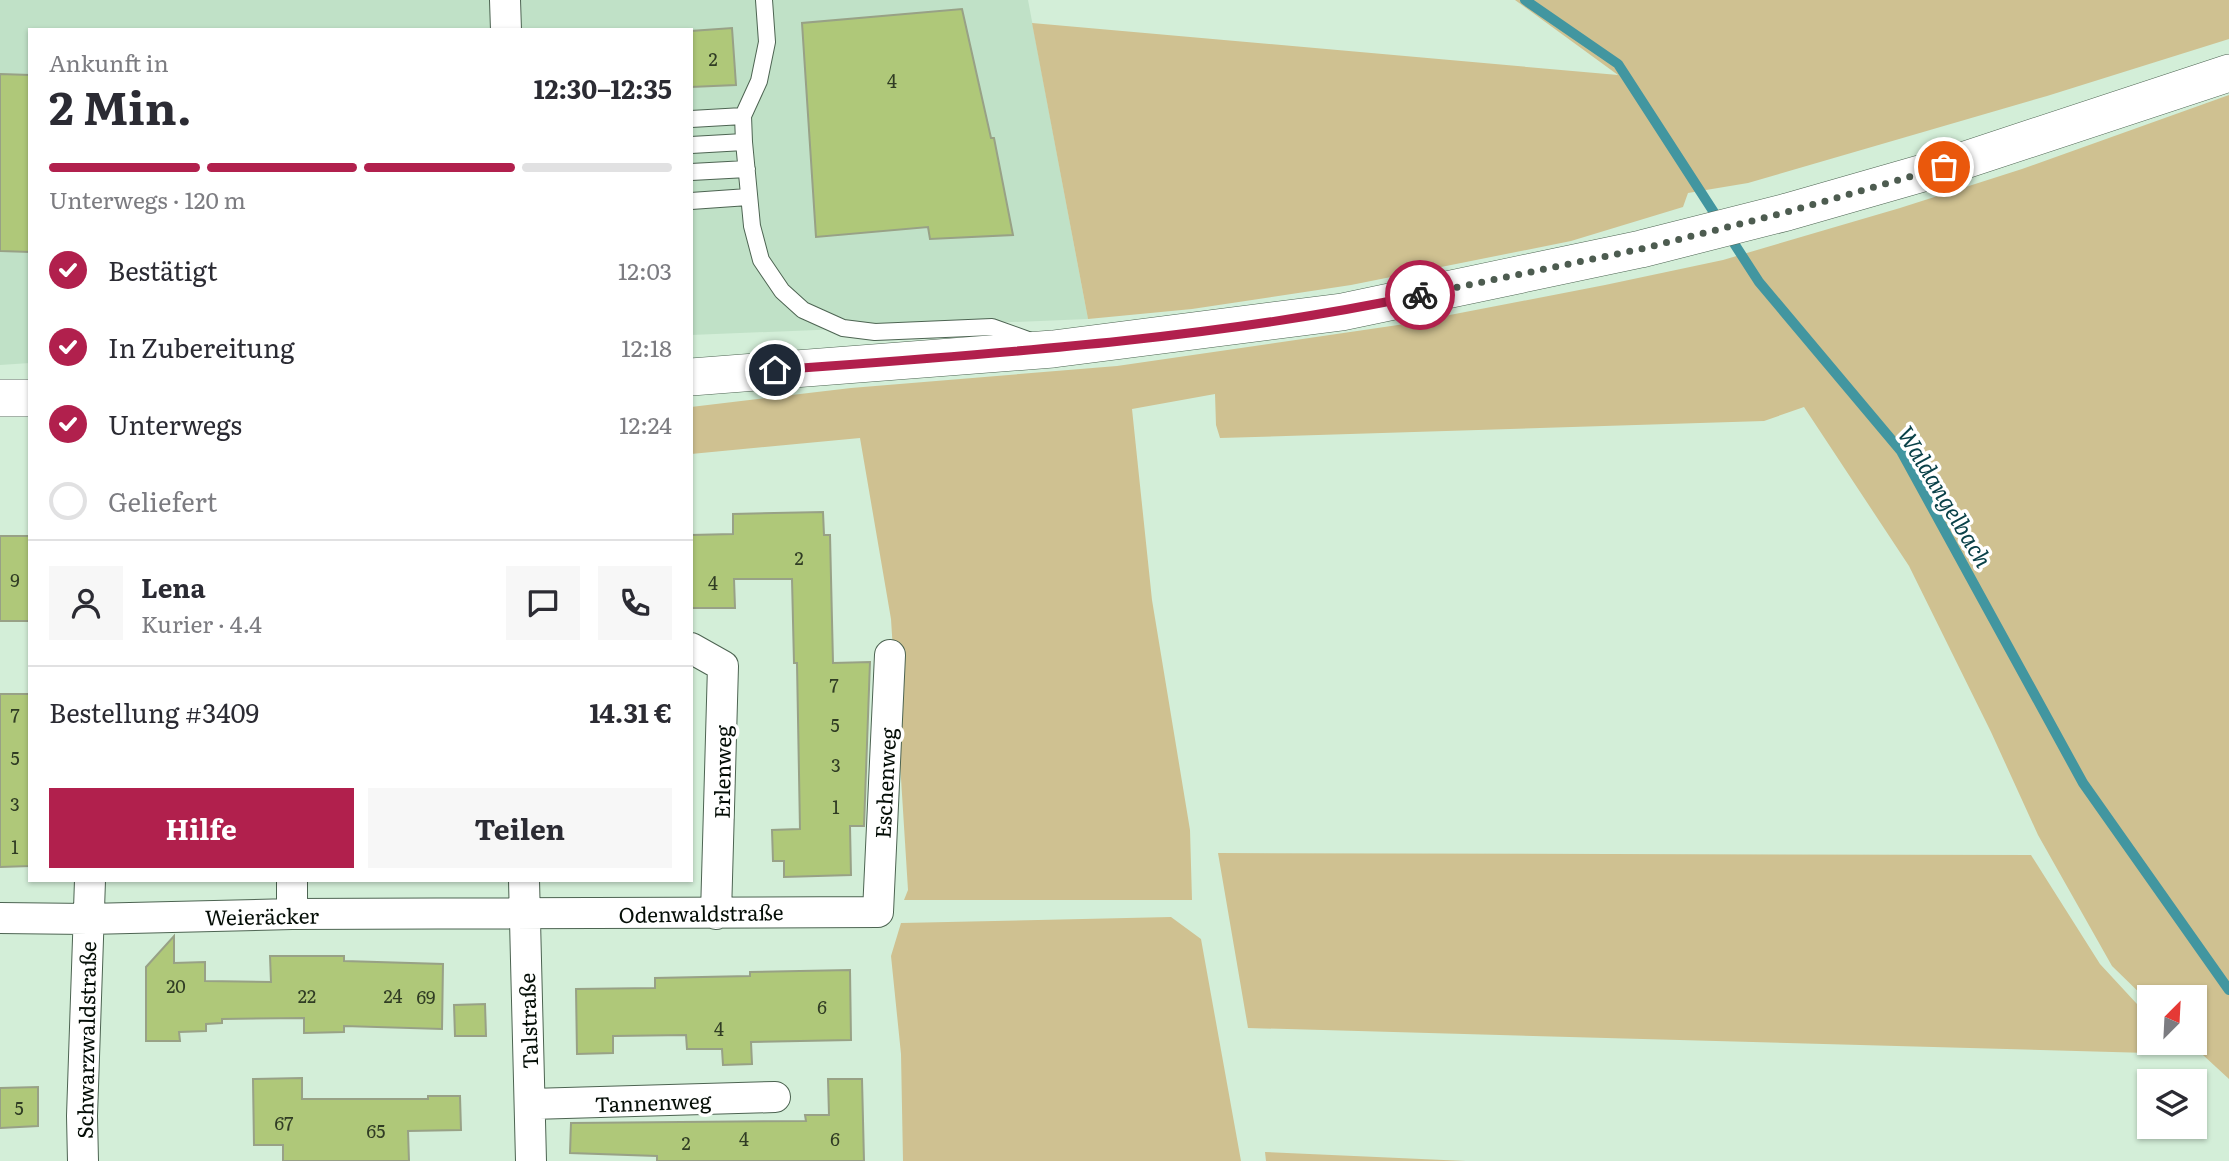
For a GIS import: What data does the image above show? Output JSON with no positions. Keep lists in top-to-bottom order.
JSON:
{
  "streets": {
    "street": [
      "Erlenweg",
      "Eschenweg",
      "Odenwaldstraße",
      "Weieräcker",
      "Talstraße",
      "Schwarzwaldstraße",
      "Tannenweg"
    ]
  },
  "crossings": [
    ["Erlenweg", "Odenwaldstraße"],
    ["Eschenweg", "Odenwaldstraße"],
    ["Odenwaldstraße", "Weieräcker"],
    ["Odenwaldstraße", "Talstraße"],
    ["Weieräcker", "Talstraße"],
    ["Weieräcker", "Schwarzwaldstraße"],
    ["Talstraße", "Tannenweg"]
  ],
  "water": ["Waldangelbach"],
  "house_numbers": [
    "2",
    "4",
    "2",
    "9",
    "4",
    "7",
    "7",
    "5",
    "5",
    "3",
    "3",
    "1",
    "1",
    "20",
    "22",
    "24",
    "69",
    "6",
    "4",
    "5",
    "67",
    "65",
    "4",
    "6",
    "2"
  ],
  "north": "top right",
  "page": {
    "heading": ["2 Min.", "Ankunft in", "12:30–12:35"],
    "panel": [
      "Lena",
      "Kurier · 4.4",
      "Bestellung #3409",
      "14.31 €"
    ],
    "bar": "Unterwegs · 120 m",
    "list": [
      ["Bestätigt", "12:03"],
      ["In Zubereitung", "12:18"],
      ["Unterwegs", "12:24"],
      "Geliefert"
    ],
    "buttons": ["Hilfe", "Teilen"]
  }
}
